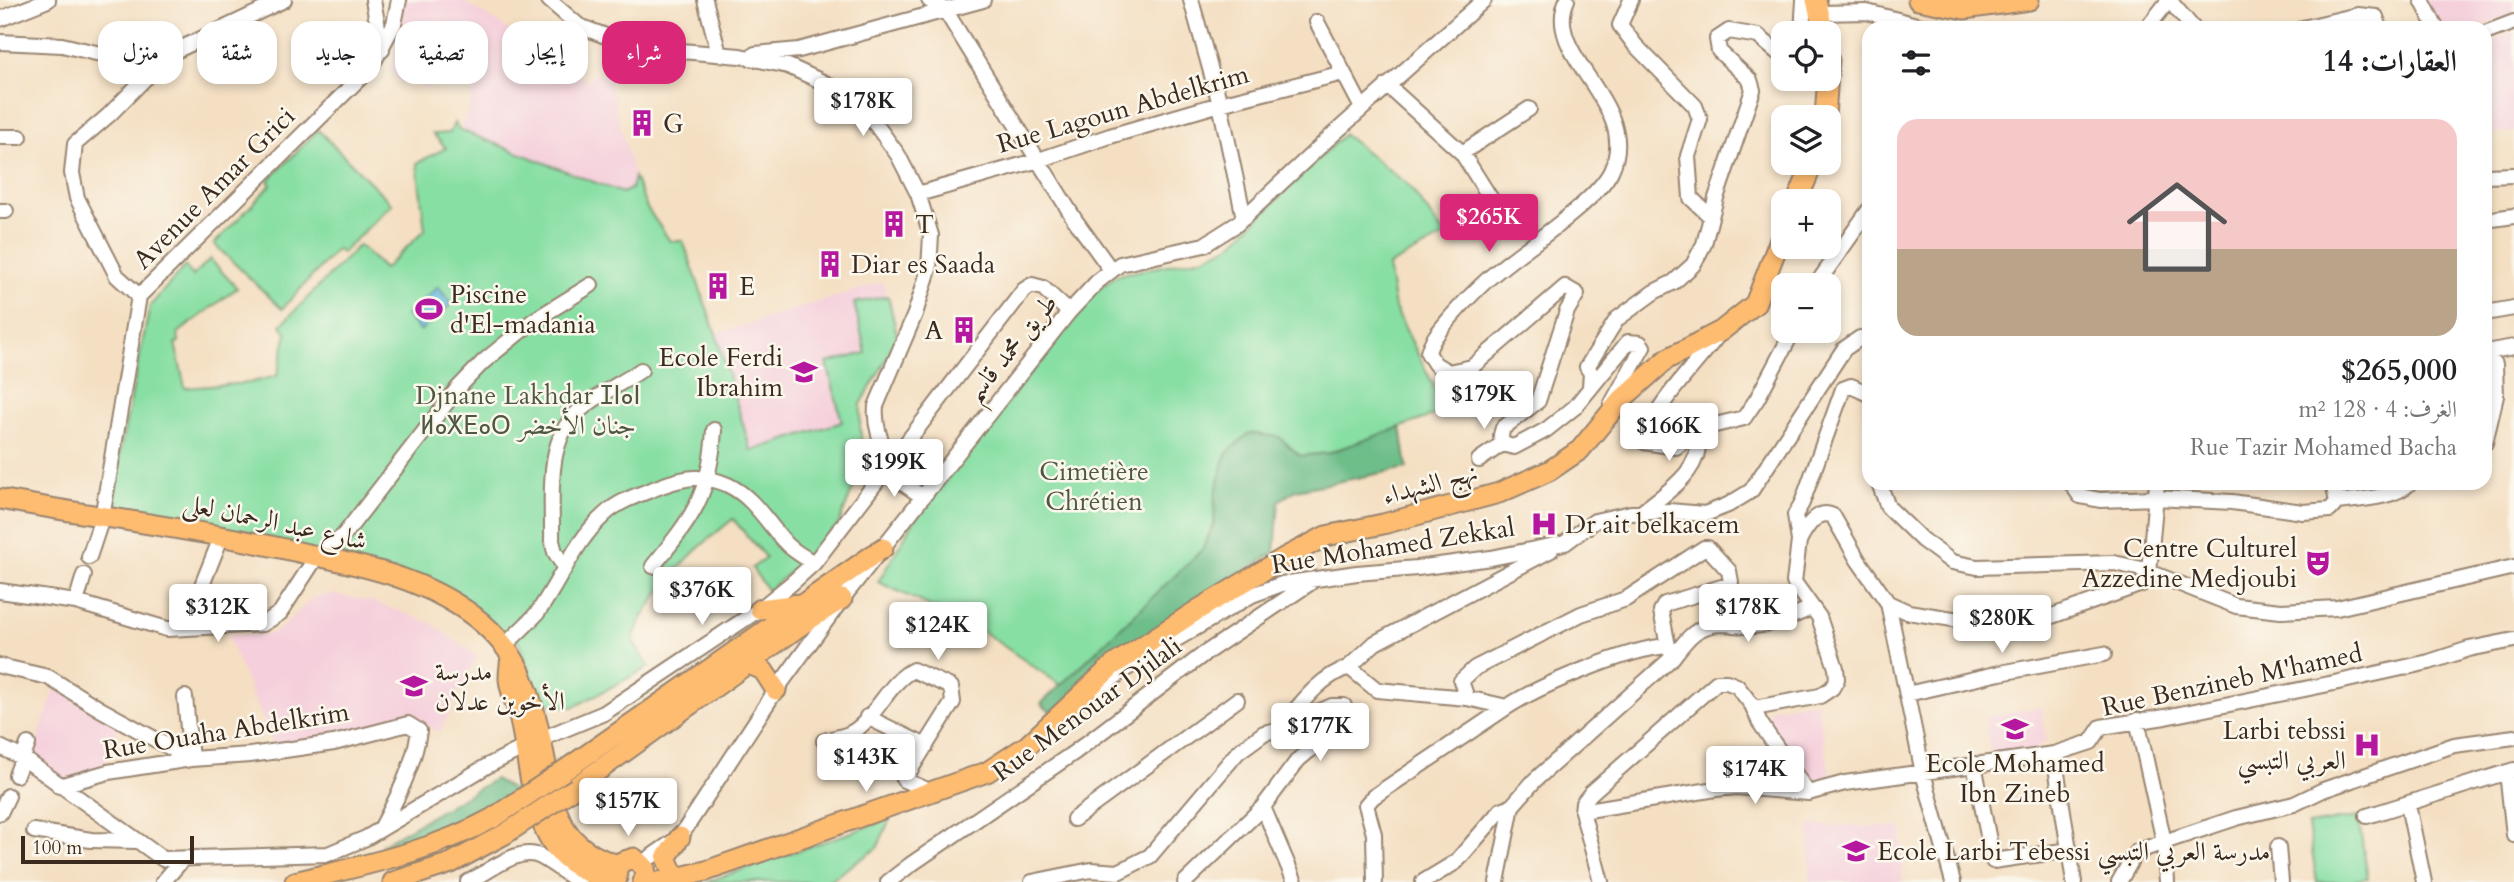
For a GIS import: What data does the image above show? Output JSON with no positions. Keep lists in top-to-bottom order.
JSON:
{
  "streets": {
    "main road": ["نهج الشهداء", "شارع عبد الرحمان لعلى"],
    "street": [
      "Rue Lagoun Abdelkrim",
      "Avenue Amar Grici",
      "طريق محمد قاسم",
      "Rue Mohamed Zekkal",
      "Rue Benzineb M'hamed",
      "Rue Menouar Djilali",
      "Rue Ouaha Abdelkrim"
    ]
  },
  "crossings": [
    ["Avenue Amar Grici", "شارع عبد الرحمان لعلى"],
    ["نهج الشهداء", "Rue Mohamed Zekkal"],
    ["Rue Mohamed Zekkal", "Rue Menouar Djilali"]
  ],
  "parks": ["Djnane Lakhdar ⵊⵏⴰⵏ ⵍⴰⵅⴹⴰⵔ جنان الأخضر", "Cimetière Chrétien"],
  "places": {
    "building": [
      "G",
      "T",
      "Diar es Saada",
      "E",
      "A"
    ],
    "sports": ["Piscine d'El-madania"],
    "school or university": [
      "Ecole Ferdi Ibrahim",
      "مدرسة الأخوين عدلان",
      "Ecole Mohamed Ibn Zineb",
      "Ecole Larbi Tebessi مدرسة العربي التبسي"
    ],
    "hospital": ["Dr ait belkacem", "Larbi tebssi العربي التبسي"],
    "theatre": ["Centre Culturel Azzedine Medjoubi"]
  },
  "scale_bar": "100 m",
  "page": {
    "map_buttons": ["+", "−"],
    "chip": [
      "شراء",
      "إيجار",
      "تصفية",
      "جديد",
      "شقة",
      "منزل"
    ],
    "heading": "العقارات: 14",
    "price": [
      "$178K",
      "$265K",
      "$179K",
      "$166K",
      "$199K",
      "$376K",
      "$312K",
      "$178K",
      "$280K",
      "$124K",
      "$177K",
      "$143K",
      "$174K",
      "$157K"
    ],
    "list": [
      {
        "name": "$265,000",
        "note": "الغرف: 4 · 128 m² · Rue Tazir Mohamed Bacha"
      }
    ],
    "scale": "100 m"
  }
}
